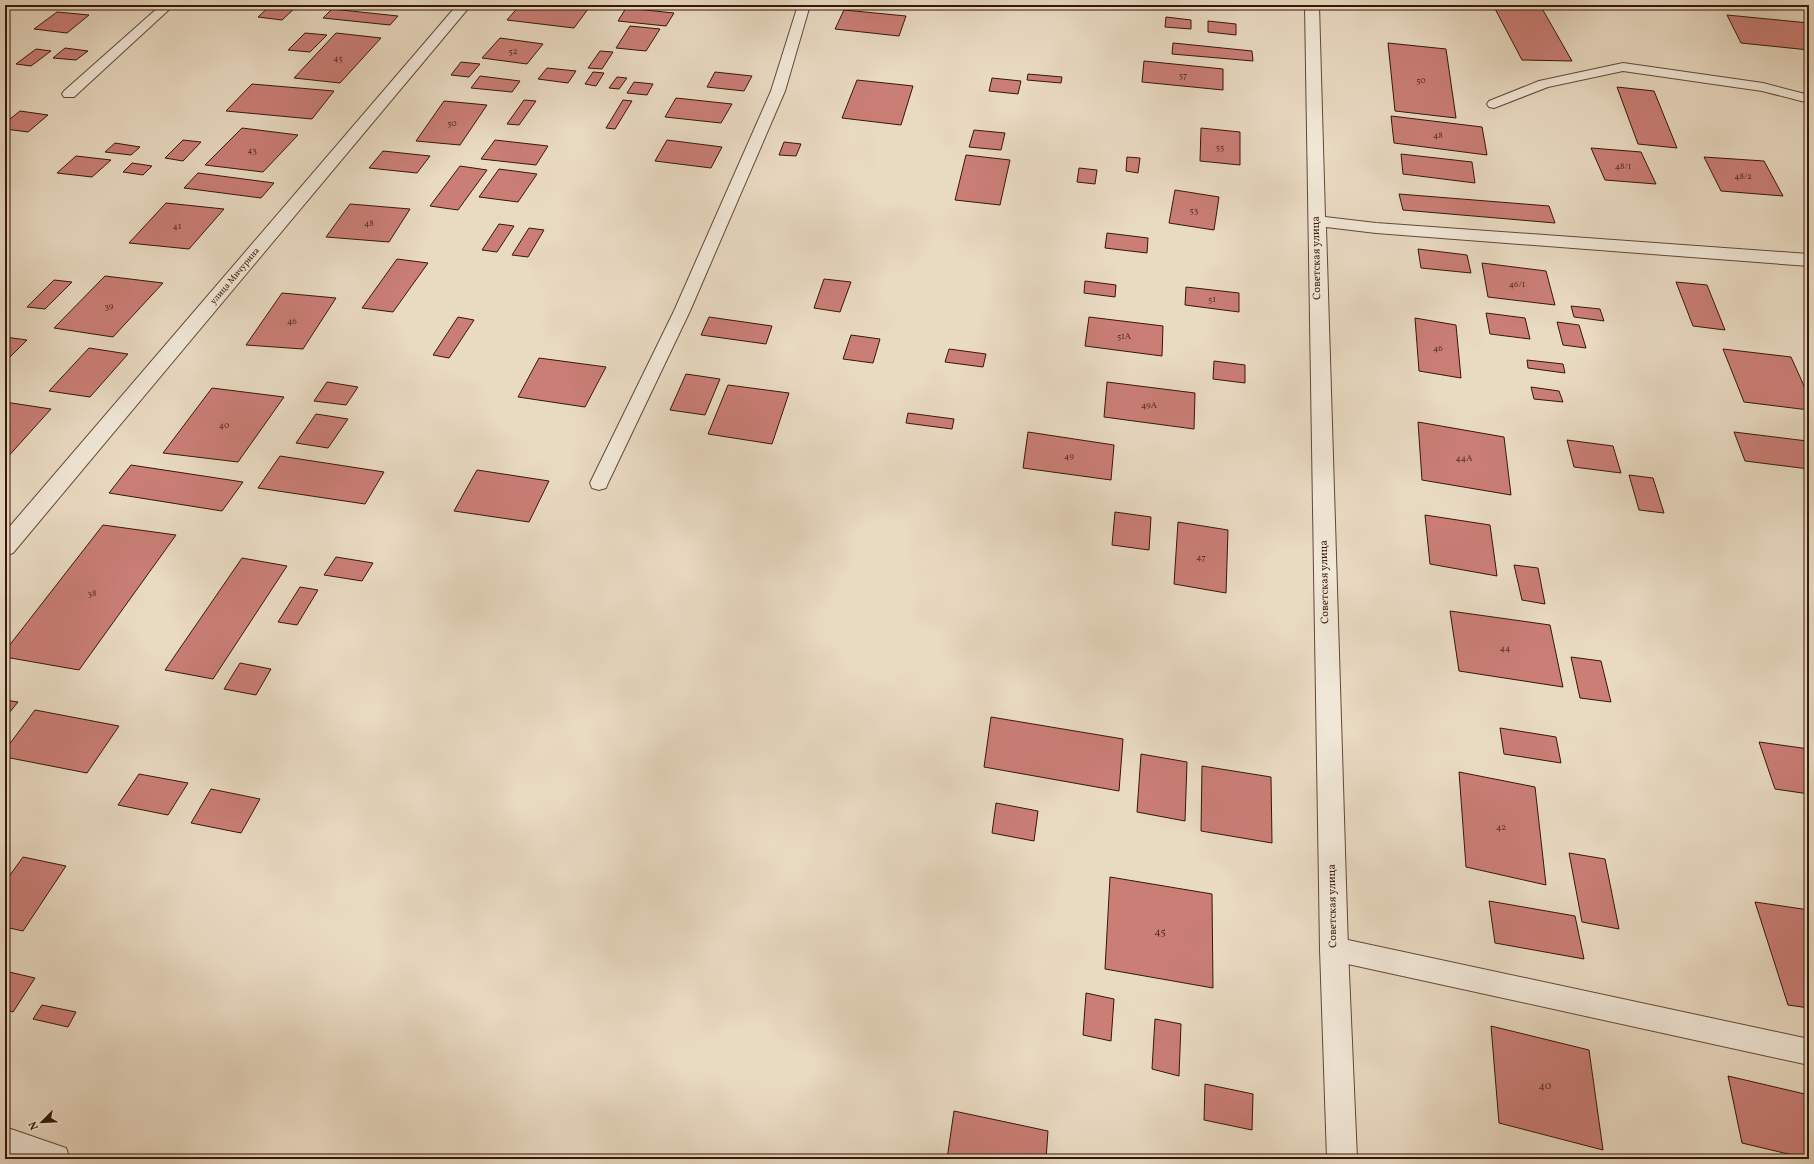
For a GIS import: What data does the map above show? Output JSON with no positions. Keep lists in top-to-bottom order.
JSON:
{
  "streets": {
    "street": ["Советская улица", "улица Мичурина"]
  },
  "house_numbers": [
    "52",
    "45",
    "57",
    "50",
    "50",
    "48",
    "55",
    "43",
    "48/1",
    "48/2",
    "53",
    "48",
    "41",
    "46/1",
    "51",
    "39",
    "46",
    "51А",
    "46",
    "49А",
    "40",
    "49",
    "44А",
    "47",
    "38",
    "44",
    "42",
    "45",
    "40"
  ],
  "north": "bottom left"
}
